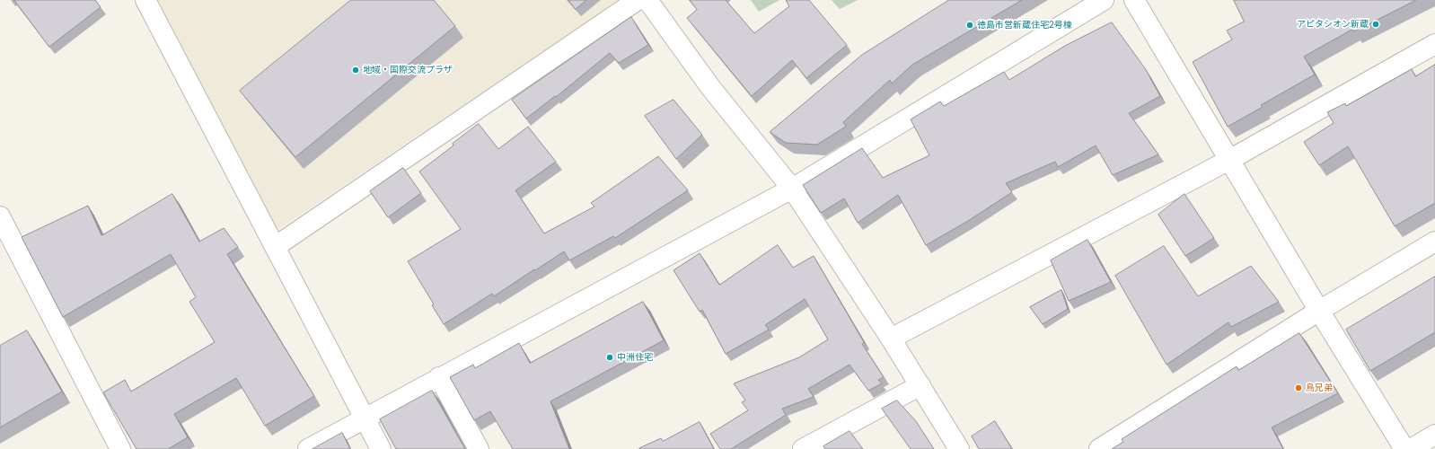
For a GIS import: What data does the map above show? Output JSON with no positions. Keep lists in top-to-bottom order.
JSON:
{
  "places": [
    "アピタシオン新蔵",
    "徳島市営新蔵住宅2号棟",
    "地域・国際交流プラザ",
    "中洲住宅",
    "鳥兄弟"
  ]
}
